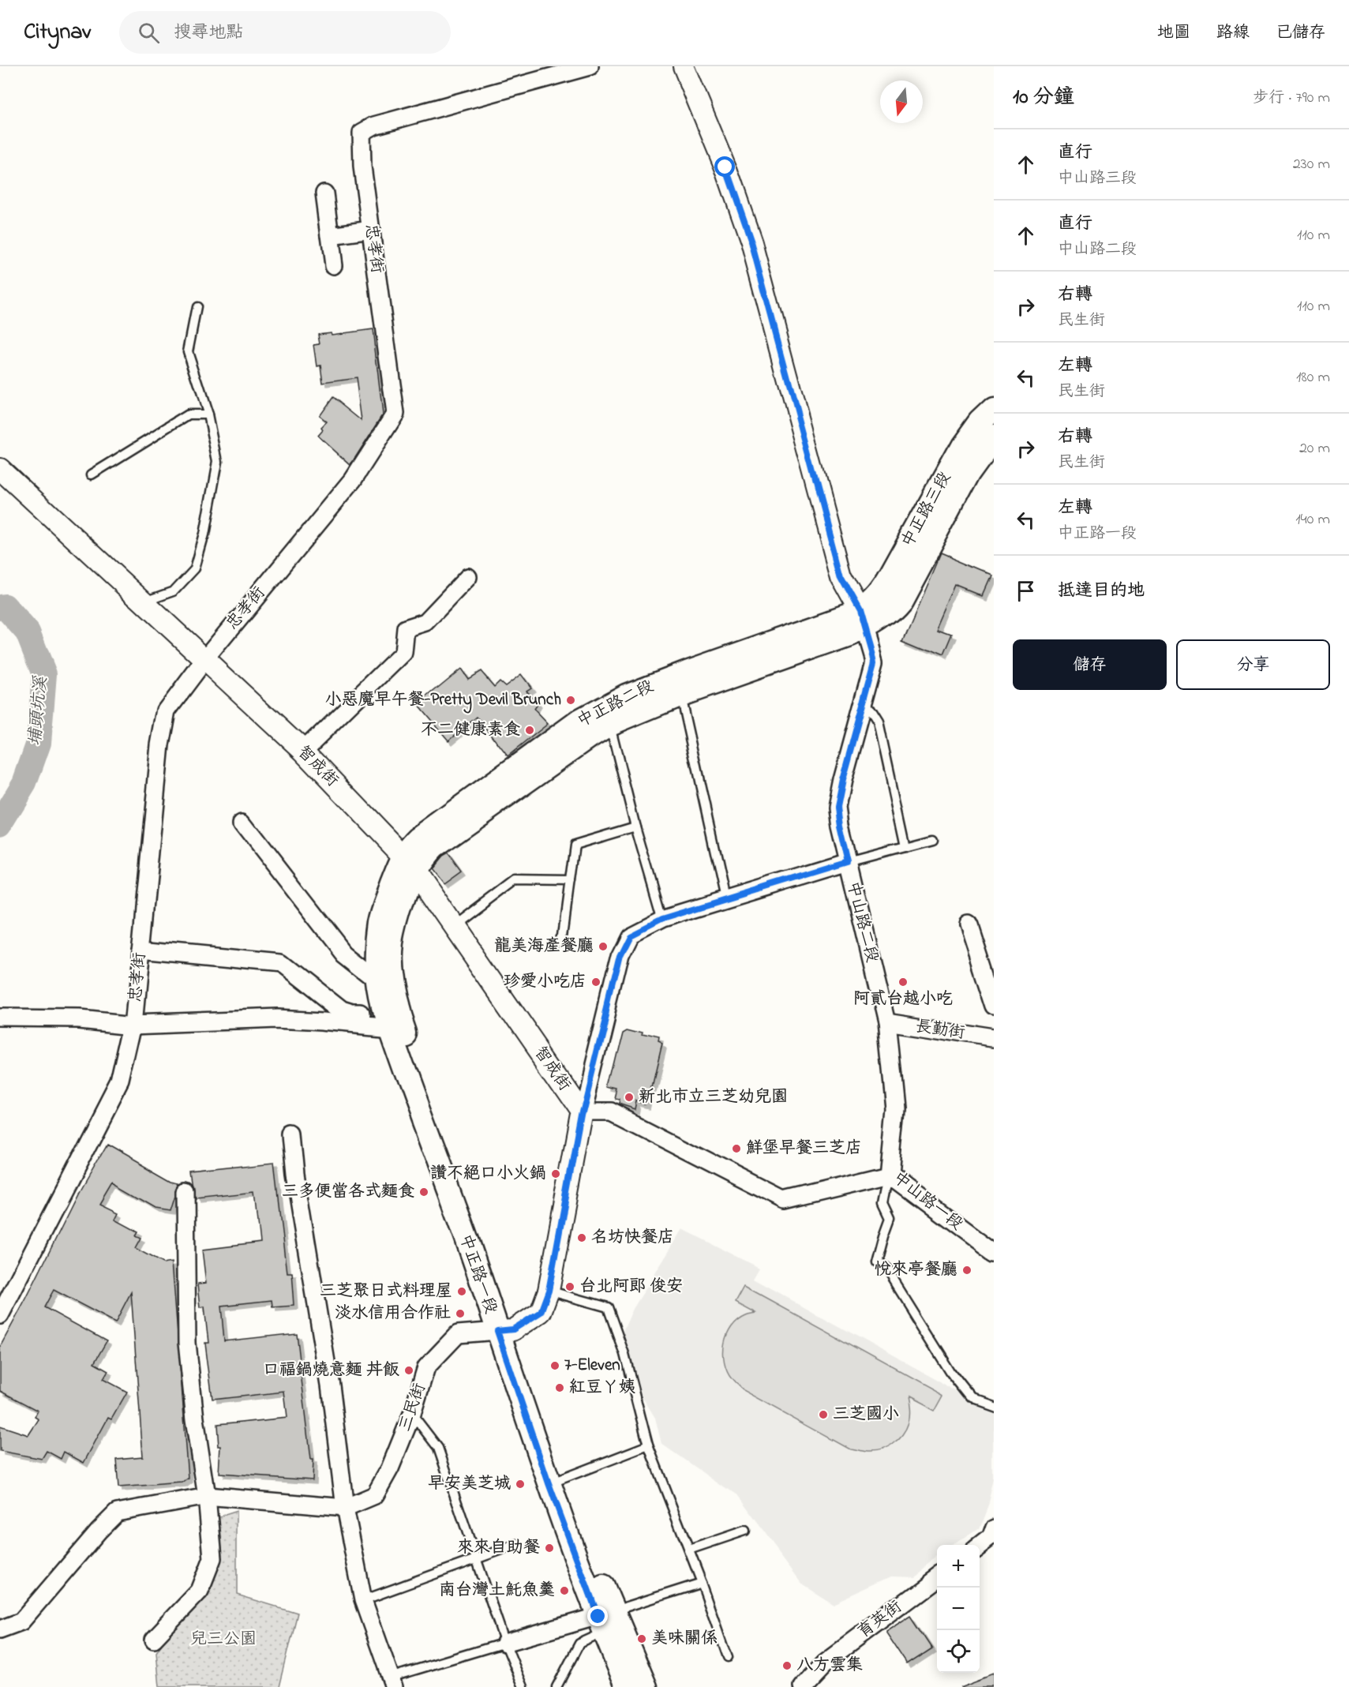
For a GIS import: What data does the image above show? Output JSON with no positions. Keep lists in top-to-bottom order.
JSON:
{
  "streets": {
    "main road": ["中正路三段", "中正路二段", "中正路一段"],
    "street": [
      "忠孝街",
      "智成街",
      "中山路二段",
      "長勤街",
      "中山路一段",
      "三民街",
      "育英街"
    ]
  },
  "crossings": [
    ["忠孝街", "智成街"],
    ["中正路三段", "中正路二段"],
    ["中正路三段", "中山路二段"],
    ["中正路二段", "智成街"],
    ["中正路二段", "中山路二段"],
    ["中正路二段", "中正路一段"],
    ["智成街", "中正路一段"],
    ["中山路二段", "長勤街"],
    ["中山路二段", "中山路一段"],
    ["長勤街", "中山路一段"],
    ["中正路一段", "三民街"]
  ],
  "water": ["埔頭坑溪"],
  "parks": ["兒三公園"],
  "places": [
    "小惡魔早午餐-Pretty Devil Brunch",
    "不二健康素食",
    "龍美海產餐廳",
    "珍愛小吃店",
    "阿貳台越小吃",
    "新北市立三芝幼兒園",
    "鮮堡早餐三芝店",
    "讚不絕口小火鍋",
    "三多便當各式麵食",
    "名坊快餐店",
    "悅來亭餐廳",
    "台北阿郎 俊安",
    "三芝聚日式料理屋",
    "淡水信用合作社",
    "7-Eleven",
    "口福鍋燒意麵 丼飯",
    "紅豆ㄚ姨",
    "三芝國小",
    "早安美芝城",
    "來來自助餐",
    "南台灣土魠魚羹",
    "美味關係",
    "八方雲集"
  ],
  "north": "bottom",
  "page": {
    "header": "Citynav",
    "search": "搜尋地點",
    "nav": ["地圖", "路線", "已儲存"],
    "heading": ["10 分鐘", "步行 · 790 m"],
    "list": [
      ["直行", "中山路三段", "230 m"],
      ["直行", "中山路二段", "110 m"],
      ["右轉", "民生街", "110 m"],
      ["左轉", "民生街", "180 m"],
      ["右轉", "民生街", "20 m"],
      ["左轉", "中正路一段", "140 m"],
      "抵達目的地"
    ],
    "buttons": ["儲存", "分享"],
    "map_buttons": ["+", "−"]
  }
}
